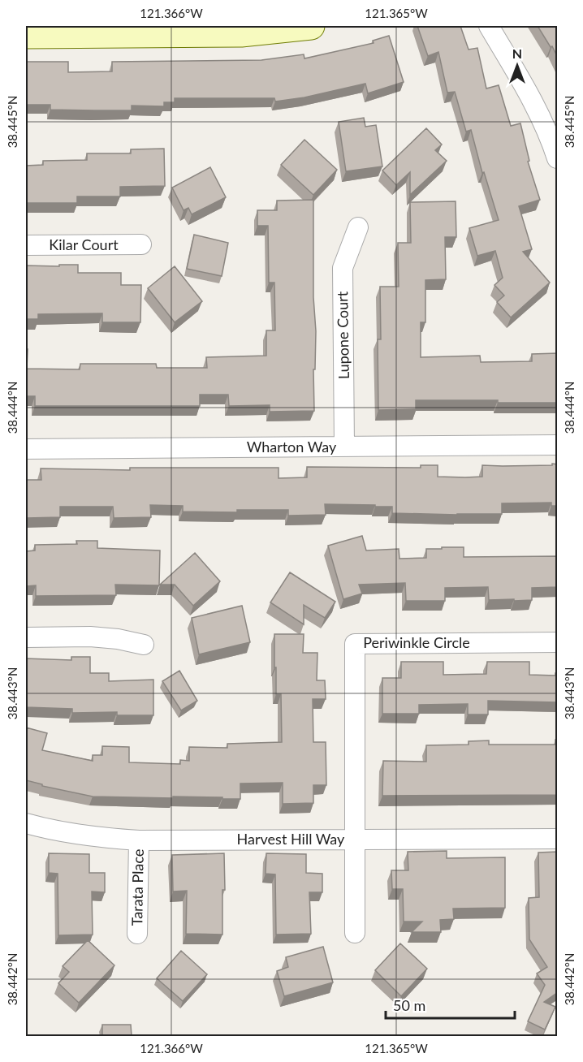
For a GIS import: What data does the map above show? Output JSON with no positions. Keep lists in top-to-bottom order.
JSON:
{
  "streets": {
    "street": [
      "Kilar Court",
      "Lupone Court",
      "Wharton Way",
      "Periwinkle Circle",
      "Harvest Hill Way",
      "Tarata Place"
    ]
  },
  "crossings": [
    ["Lupone Court", "Wharton Way"],
    ["Periwinkle Circle", "Harvest Hill Way"],
    ["Harvest Hill Way", "Tarata Place"]
  ],
  "scale_bar": "50 m",
  "north": "top",
  "coordinates": [
    "121.366°W",
    "121.365°W",
    "38.445°N",
    "38.444°N",
    "38.443°N",
    "38.442°N"
  ]
}
